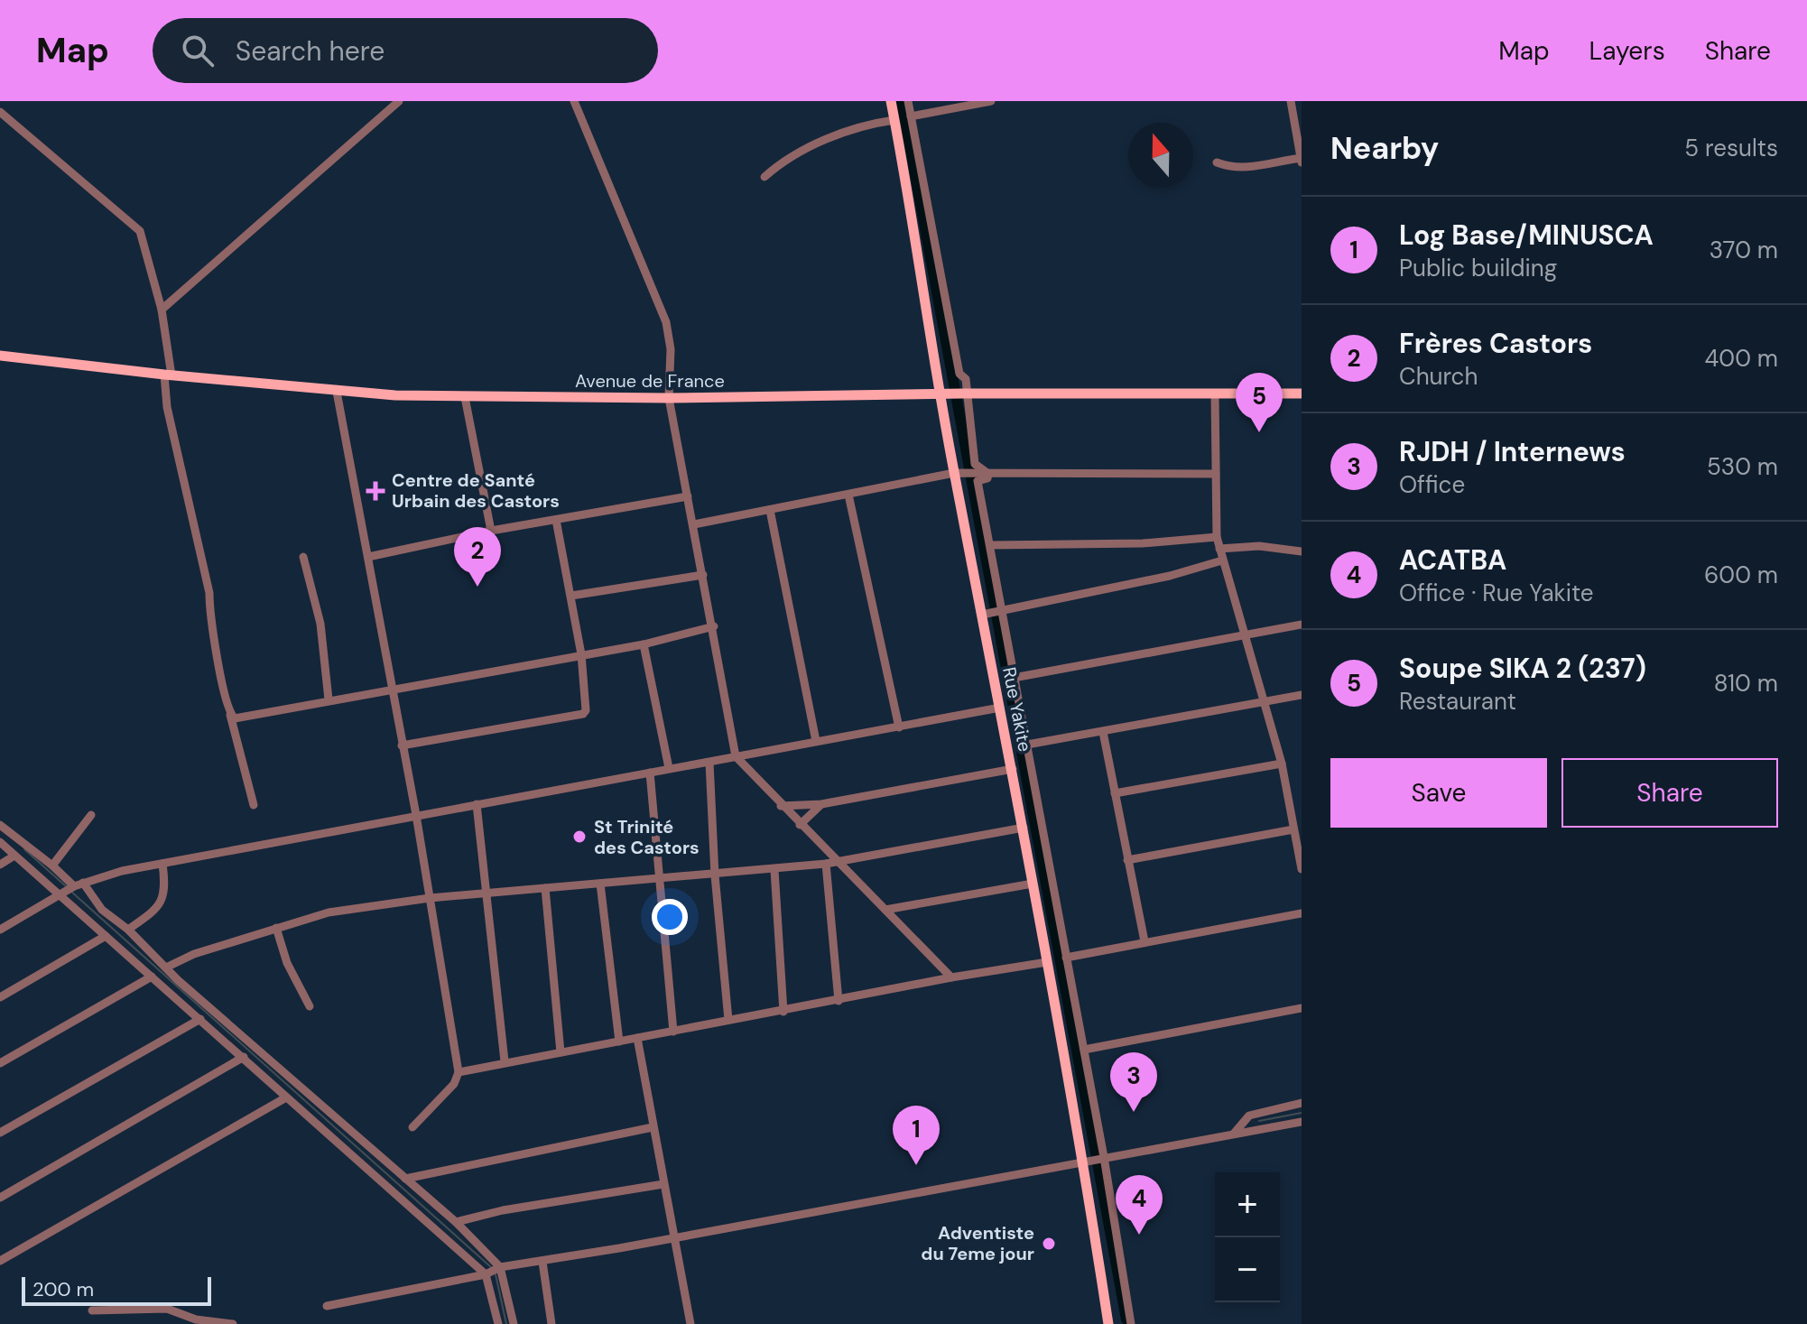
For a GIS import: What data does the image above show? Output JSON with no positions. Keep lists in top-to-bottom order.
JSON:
{
  "streets": {
    "main road": ["Avenue de France", "Rue Yakite"]
  },
  "crossings": [
    ["Avenue de France", "Rue Yakite"]
  ],
  "places": {
    "health": ["Centre de Santé Urbain des Castors"],
    "other": ["St Trinité des Castors", "Adventiste du 7eme jour"]
  },
  "scale_bar": "200 m",
  "north": "top",
  "page": {
    "header": "Map",
    "search": "Search here",
    "nav": ["Map", "Layers", "Share"],
    "heading": ["Nearby", "5 results"],
    "list": [
      {
        "mark": "1",
        "name": "Log Base/MINUSCA",
        "note": "Public building",
        "value": "370 m"
      },
      {
        "mark": "2",
        "name": "Frères Castors",
        "note": "Church",
        "value": "400 m"
      },
      {
        "mark": "3",
        "name": "RJDH / Internews",
        "note": "Office",
        "value": "530 m"
      },
      {
        "mark": "4",
        "name": "ACATBA",
        "note": "Office · Rue Yakite",
        "value": "600 m"
      },
      {
        "mark": "5",
        "name": "Soupe SIKA 2 (237)",
        "note": "Restaurant",
        "value": "810 m"
      }
    ],
    "pins": [
      "5",
      "2",
      "3",
      "1",
      "4"
    ],
    "buttons": ["Save", "Share"],
    "map_buttons": ["+", "−"],
    "scale": "200 m"
  }
}
